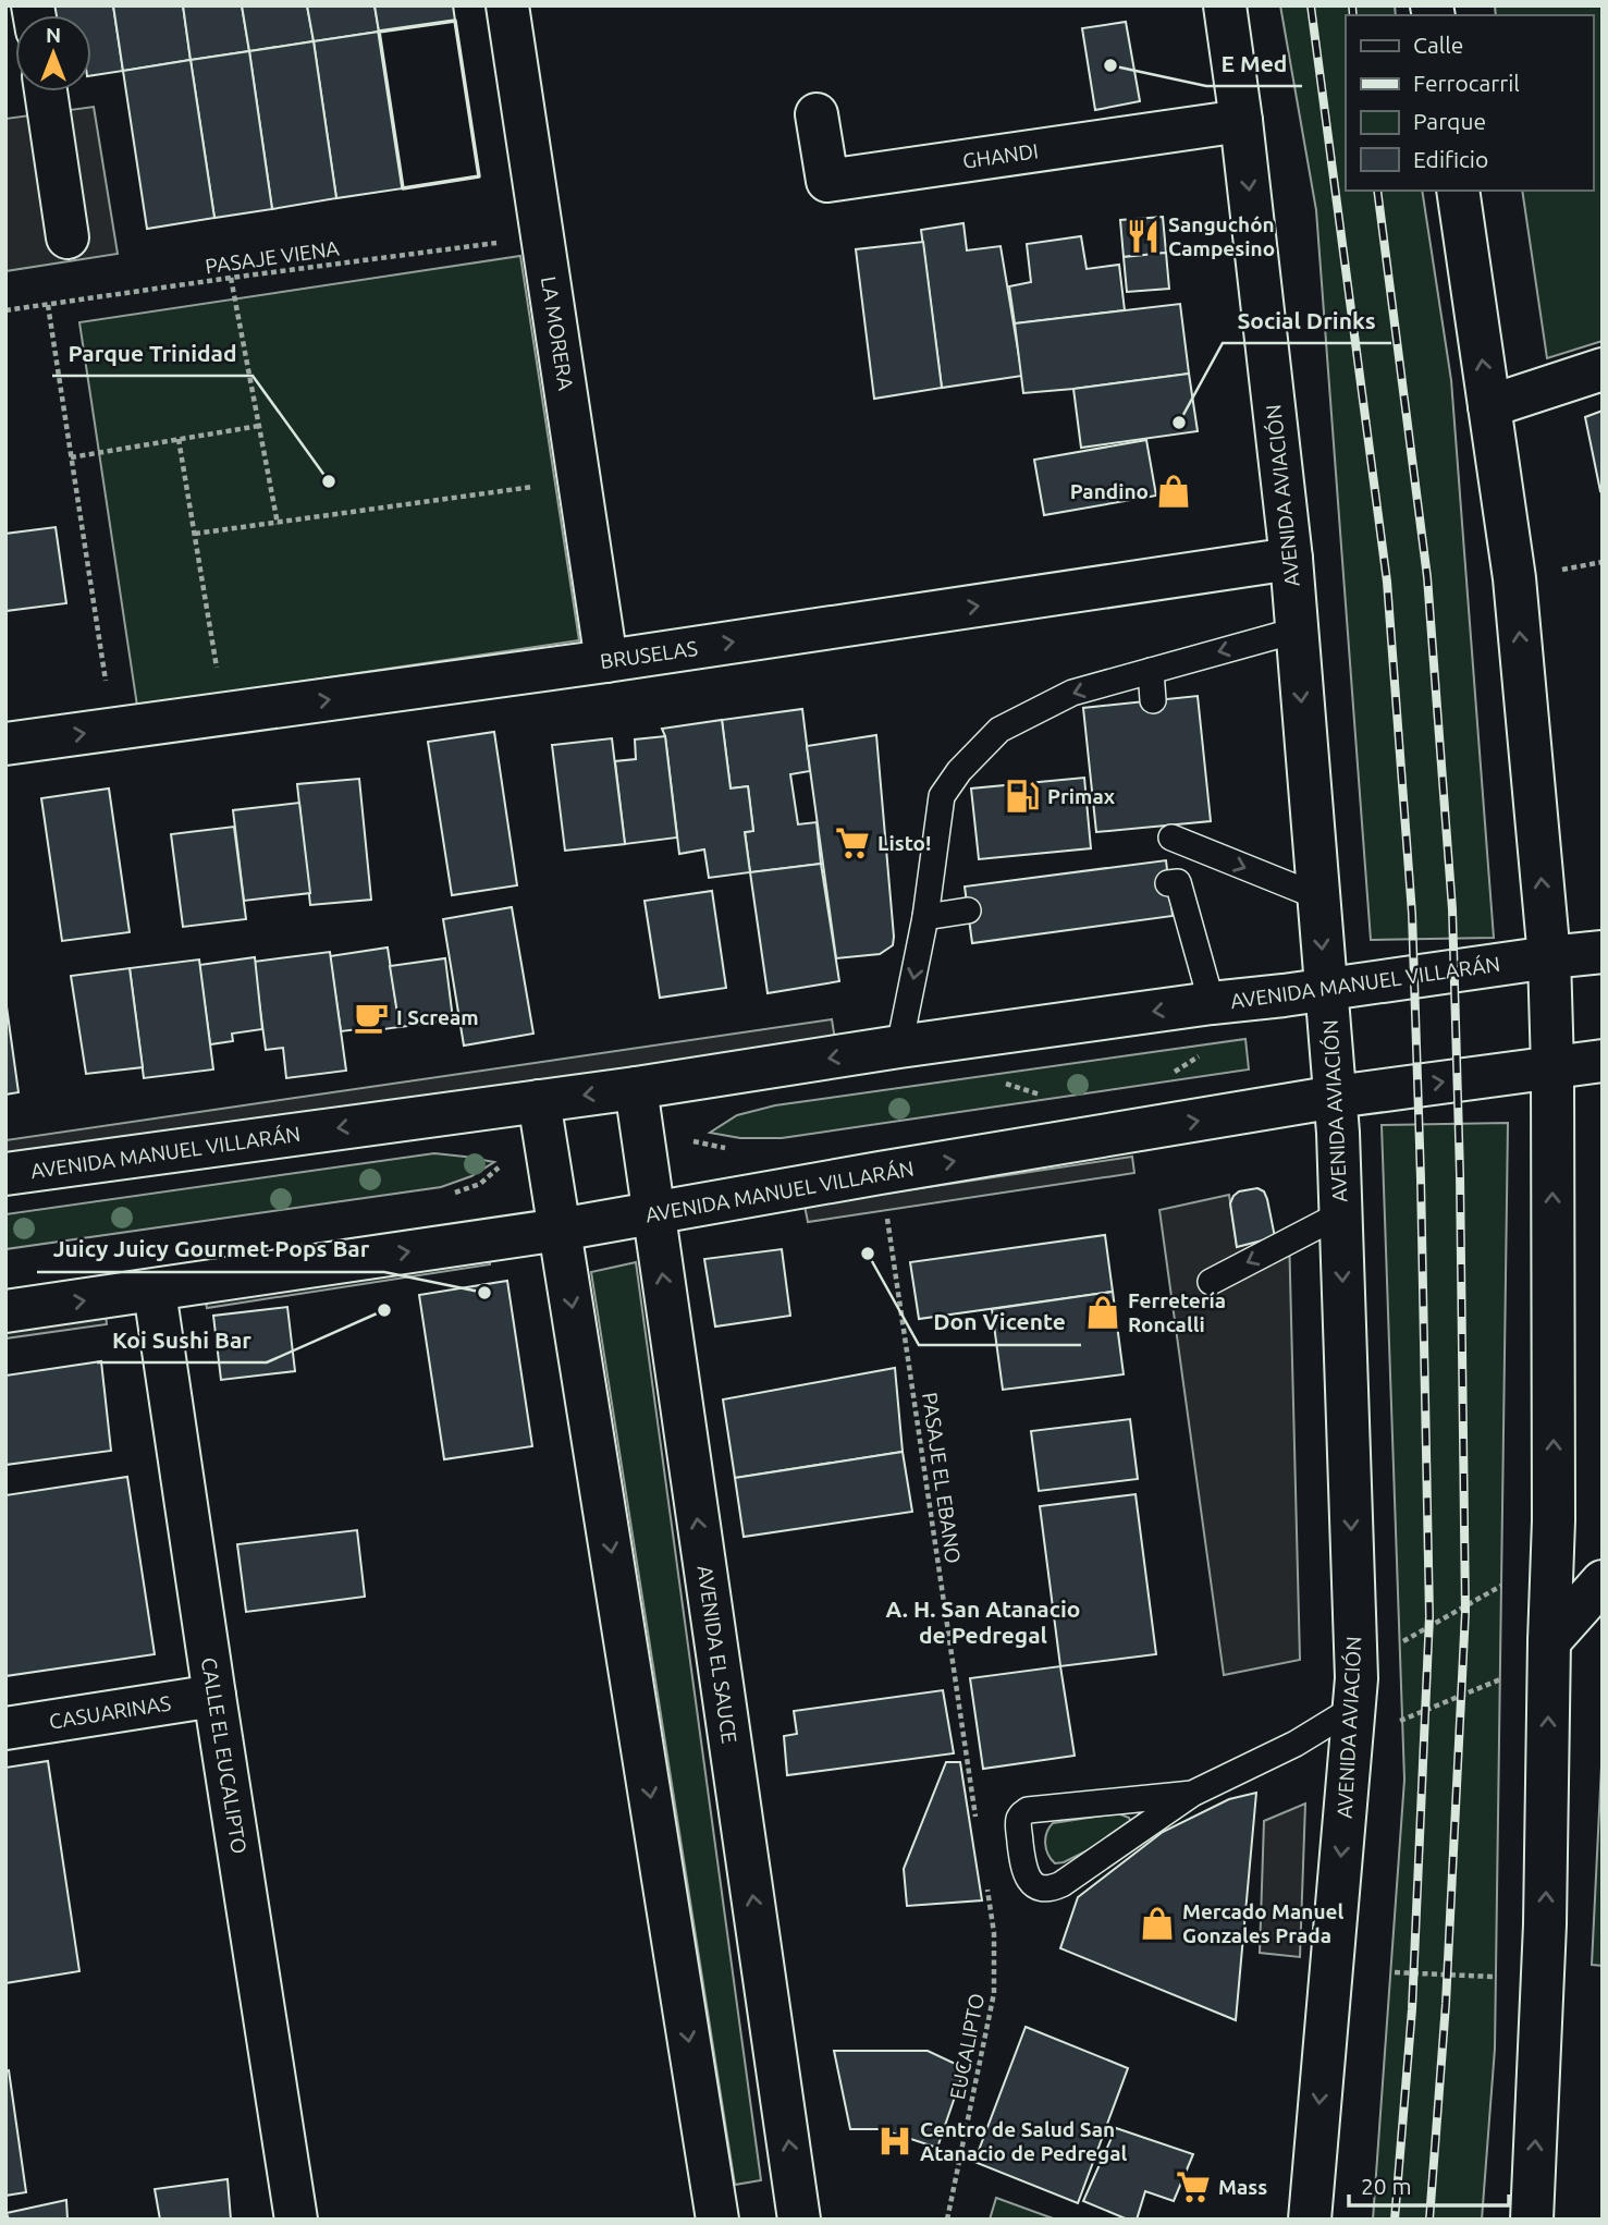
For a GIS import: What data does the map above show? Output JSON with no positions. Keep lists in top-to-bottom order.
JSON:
{
  "streets": {
    "main road": [
      "GHANDI",
      "LA MORERA",
      "AVENIDA AVIACIÓN",
      "BRUSELAS",
      "AVENIDA MANUEL VILLARÁN",
      "AVENIDA EL SAUCE",
      "CASUARINAS",
      "CALLE EL EUCALIPTO"
    ],
    "path": ["PASAJE VIENA", "PASAJE EL EBANO", "EUCALIPTO"]
  },
  "crossings": [
    ["GHANDI", "AVENIDA AVIACIÓN"],
    ["PASAJE VIENA", "LA MORERA"],
    ["LA MORERA", "BRUSELAS"],
    ["AVENIDA AVIACIÓN", "BRUSELAS"],
    ["AVENIDA AVIACIÓN", "AVENIDA MANUEL VILLARÁN"],
    ["AVENIDA MANUEL VILLARÁN", "PASAJE EL EBANO"],
    ["AVENIDA MANUEL VILLARÁN", "AVENIDA EL SAUCE"],
    ["AVENIDA MANUEL VILLARÁN", "CALLE EL EUCALIPTO"],
    ["CASUARINAS", "CALLE EL EUCALIPTO"]
  ],
  "one_way": ["BRUSELAS"],
  "districts": ["A. H. San Atanacio de Pedregal"],
  "places": {
    "other": [
      "E Med",
      "Social Drinks",
      "Parque Trinidad",
      "Don Vicente",
      "Juicy Juicy Gourmet Pops Bar",
      "Koi Sushi Bar"
    ],
    "restaurant": ["Sanguchón Campesino"],
    "shop": ["Pandino", "Ferretería Roncalli", "Mercado Manuel Gonzales Prada"],
    "fuel station": ["Primax"],
    "supermarket": ["Listo!", "Mass"],
    "cafe": ["I Scream"],
    "hospital": ["Centro de Salud San Atanacio de Pedregal"]
  },
  "legend": [
    "Calle",
    "Ferrocarril",
    "Parque",
    "Edificio"
  ],
  "scale_bar": "20 m",
  "north": "top"
}
